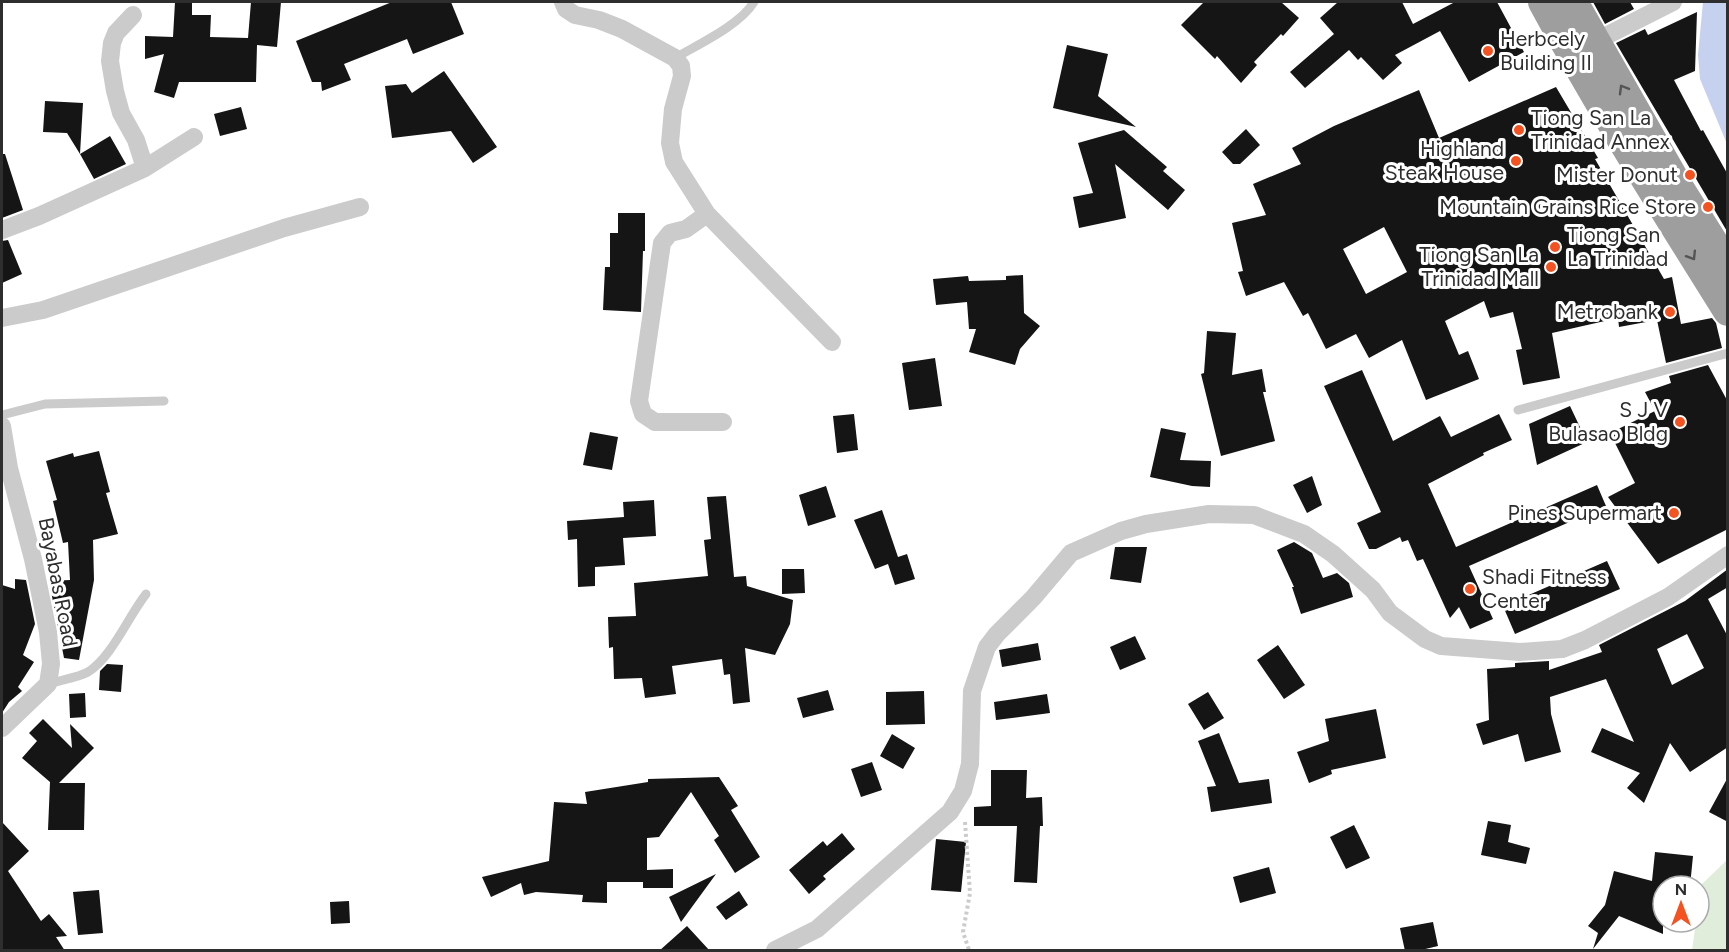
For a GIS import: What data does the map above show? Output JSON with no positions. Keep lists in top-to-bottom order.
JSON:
{
  "streets": {
    "street": ["Bayabas Road"]
  },
  "places": [
    "Herbcely Building II",
    "Tiong San La Trinidad Annex",
    "Highland Steak House",
    "Mister Donut",
    "Mountain Grains Rice Store",
    "Tiong San La Trinidad",
    "Tiong San La Trinidad Mall",
    "Metrobank",
    "S J V Bulasao Bldg",
    "Pines Supermart",
    "Shadi Fitness Center"
  ],
  "north": "top"
}
